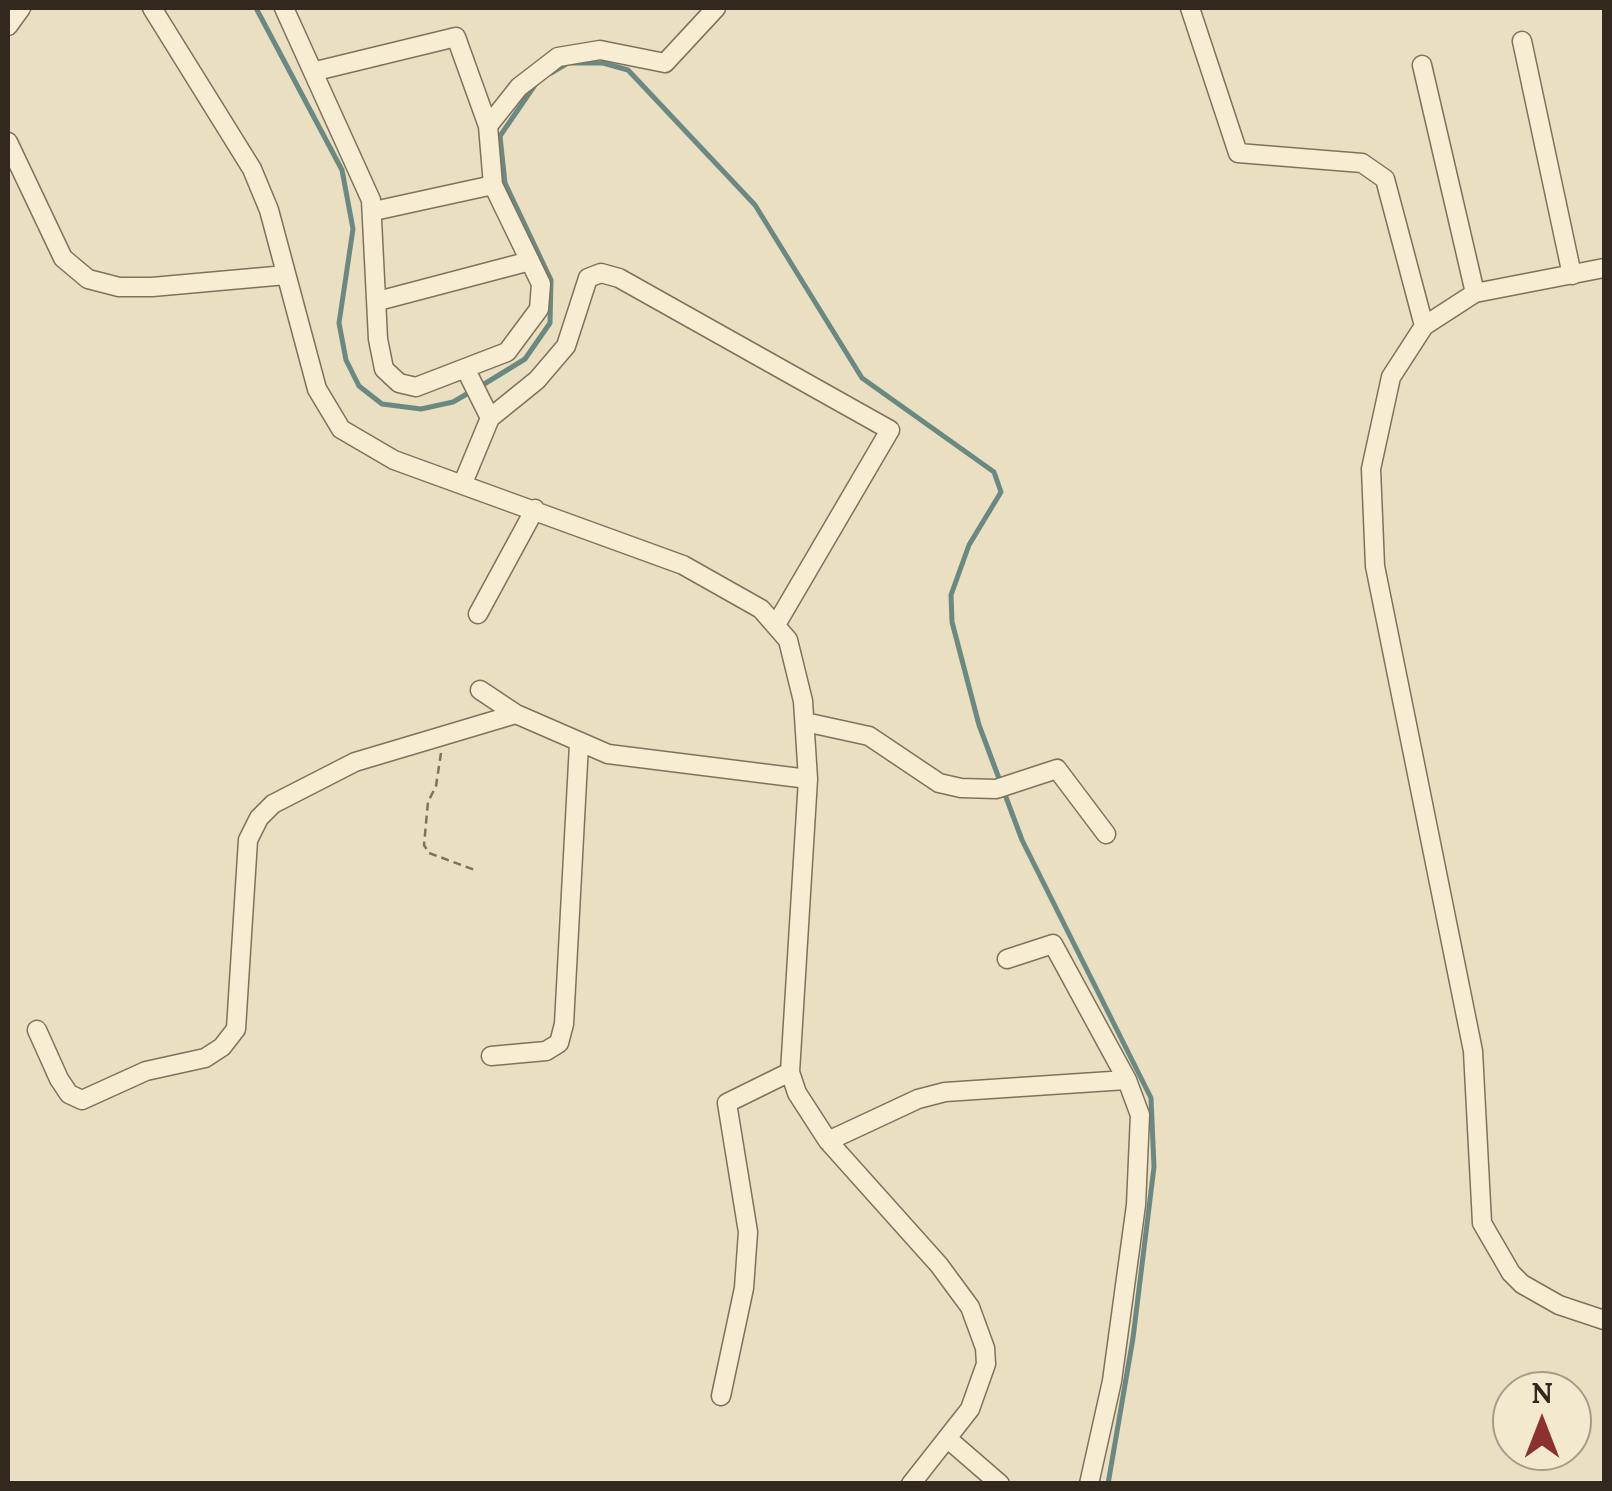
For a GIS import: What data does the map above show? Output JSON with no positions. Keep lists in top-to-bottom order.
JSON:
{
  "north": "top"
}
